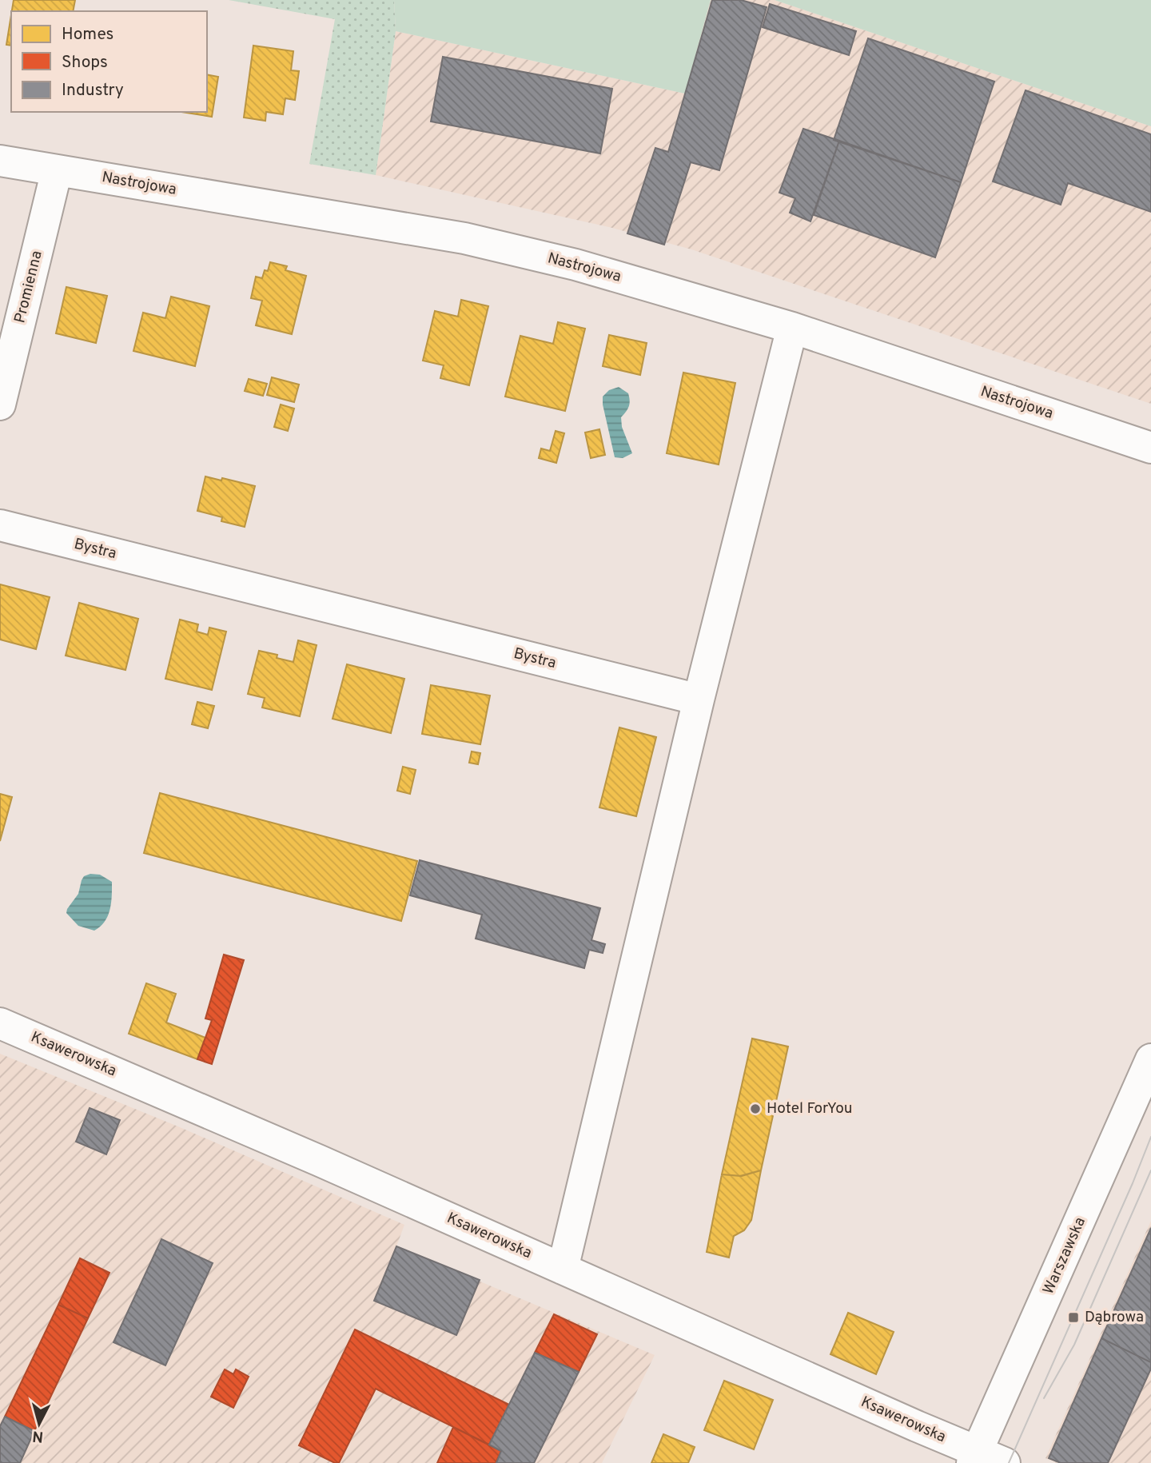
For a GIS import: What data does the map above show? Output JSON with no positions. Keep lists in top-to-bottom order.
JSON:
{
  "streets": {
    "street": [
      "Nastrojowa",
      "Promienna",
      "Bystra",
      "Ksawerowska",
      "Warszawska"
    ]
  },
  "crossings": [
    ["Nastrojowa", "Promienna"],
    ["Ksawerowska", "Warszawska"]
  ],
  "places": {
    "other": ["Hotel ForYou"],
    "transit": ["Dąbrowa"]
  },
  "legend": ["Homes", "Shops", "Industry"],
  "north": "bottom"
}
